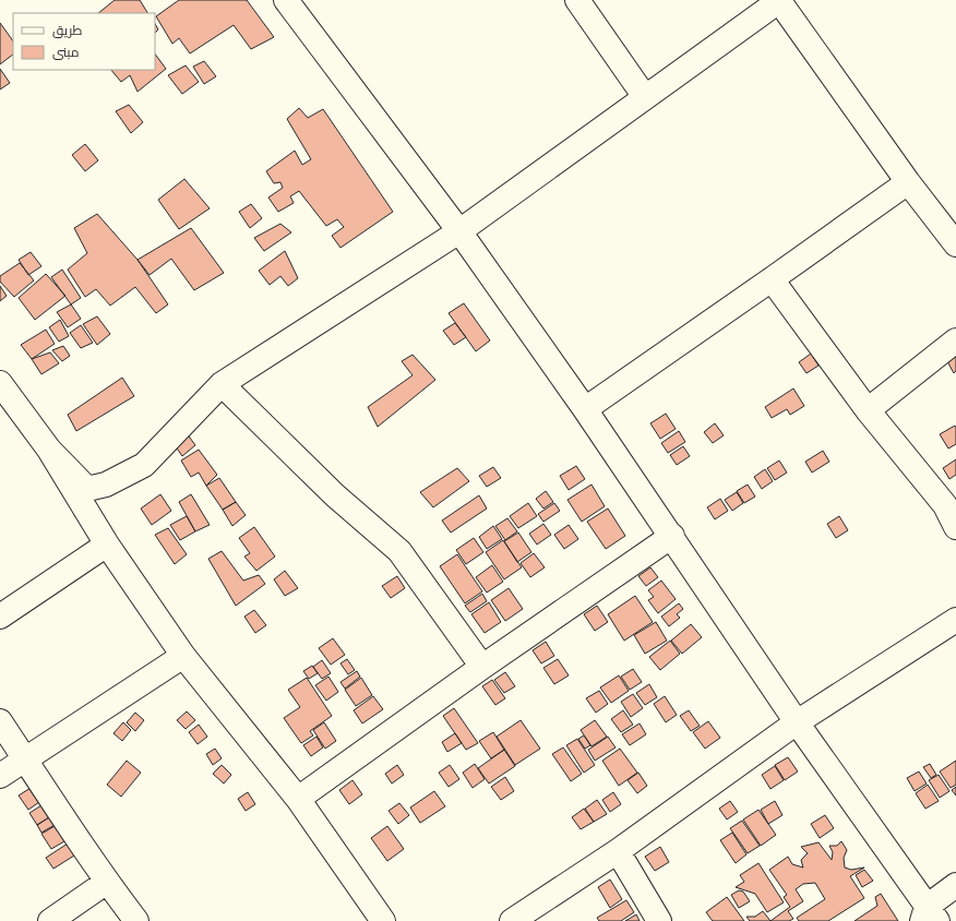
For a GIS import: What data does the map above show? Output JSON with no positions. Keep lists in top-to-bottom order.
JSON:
{
  "legend": ["طريق", "مبنى"]
}
